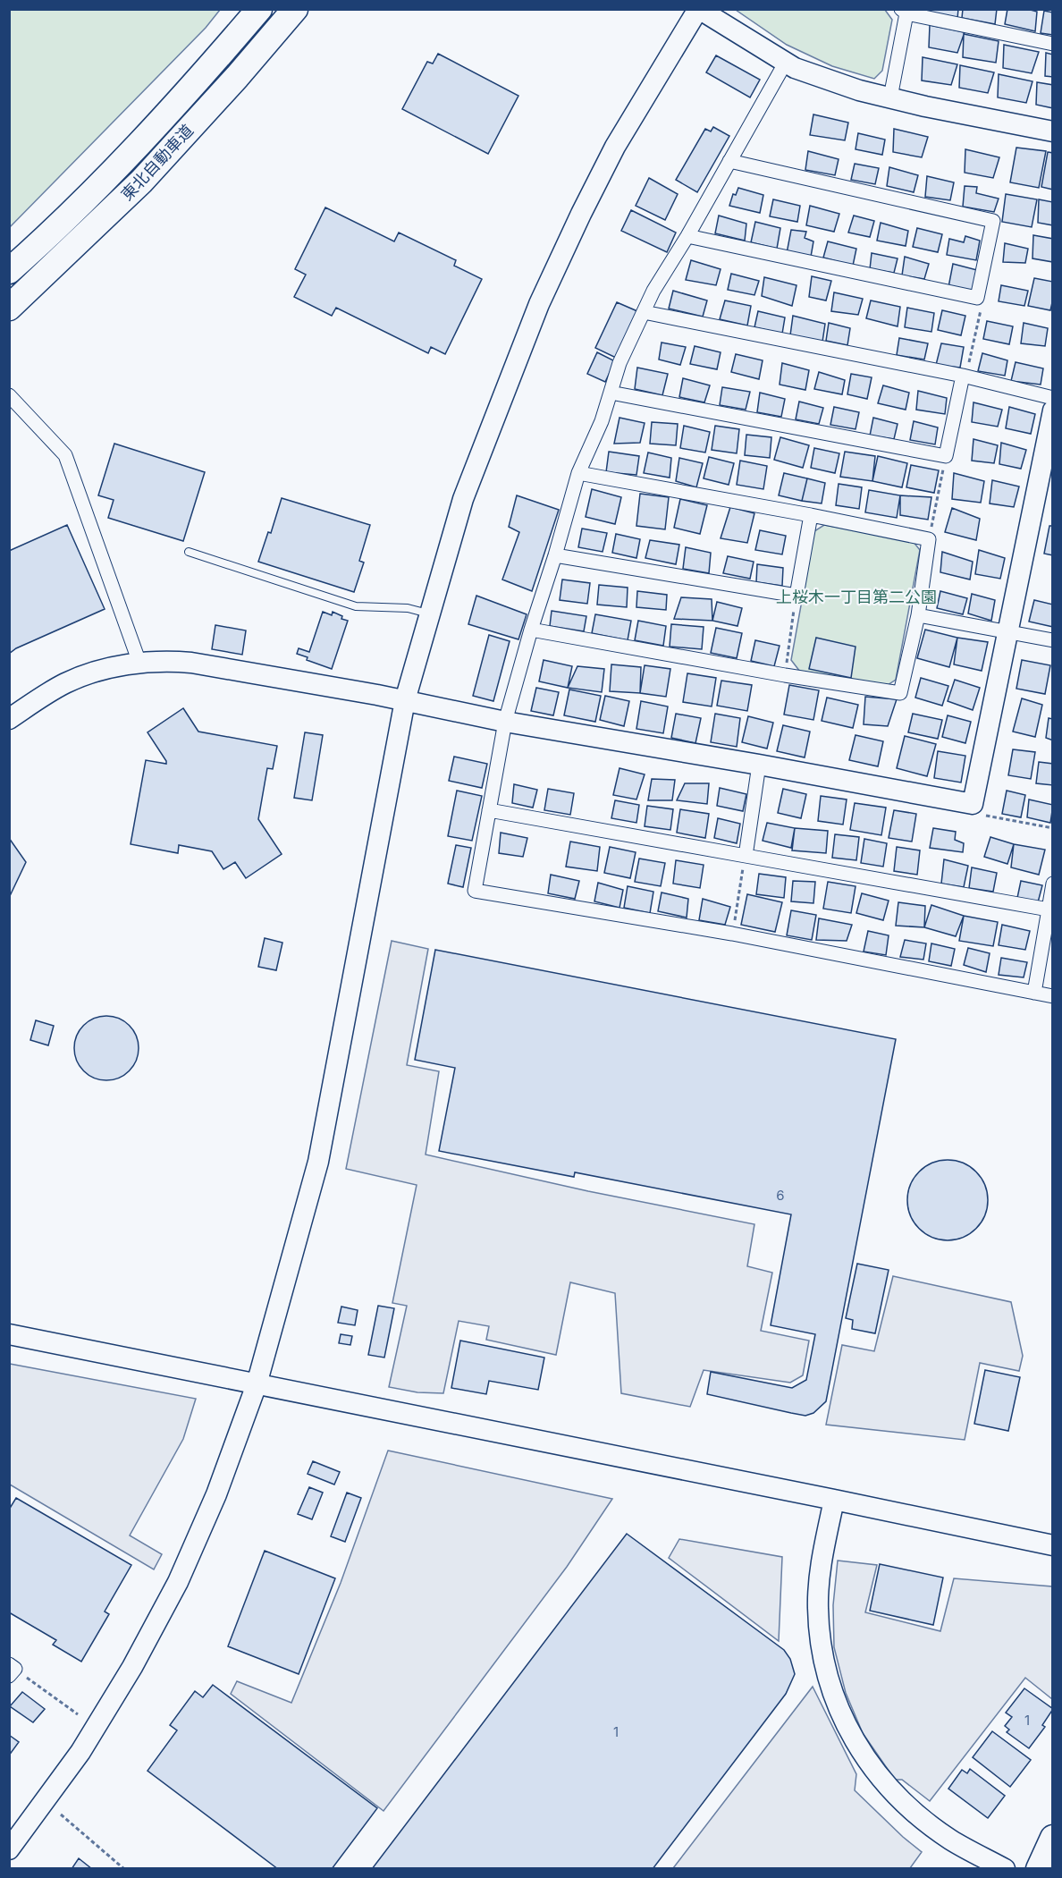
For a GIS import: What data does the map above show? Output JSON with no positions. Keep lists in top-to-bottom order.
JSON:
{
  "streets": {
    "highway": ["東北自動車道"]
  },
  "parks": ["上桜木一丁目第二公園"],
  "house_numbers": ["6", "1", "1"]
}
